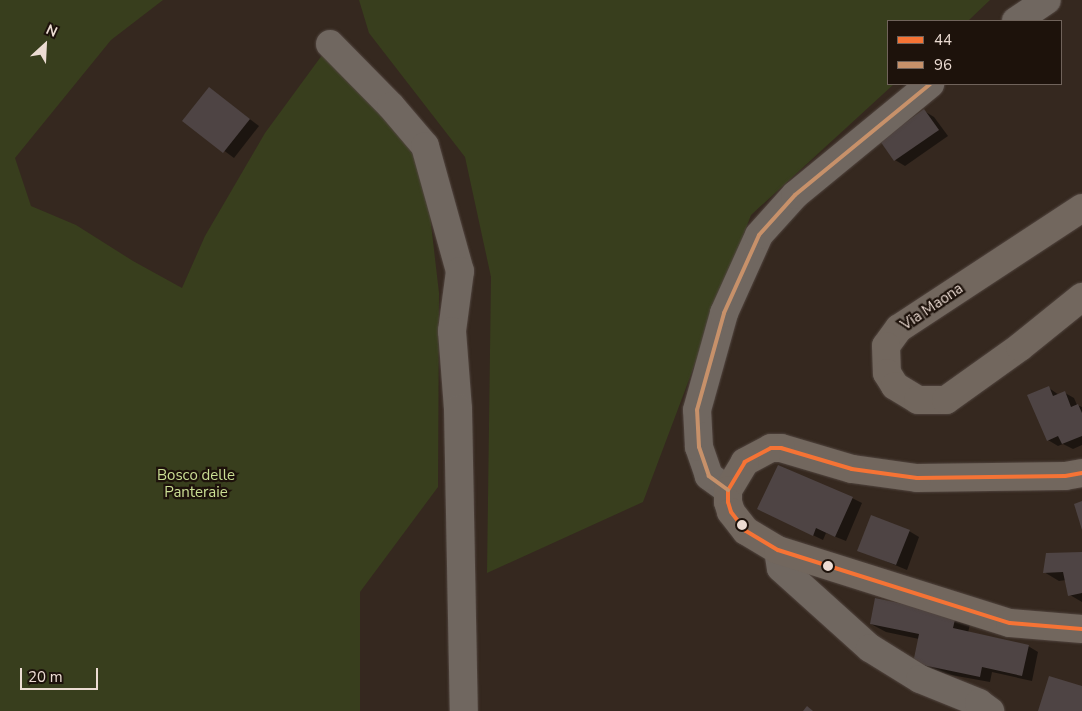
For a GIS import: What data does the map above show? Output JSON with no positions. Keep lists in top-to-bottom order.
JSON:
{
  "streets": {
    "main road": ["Via Maona"]
  },
  "parks": ["Bosco delle Panteraie"],
  "lines": ["transit line 96", "transit line 44"],
  "legend": ["44", "96"],
  "scale_bar": "20 m",
  "north": "top right"
}
